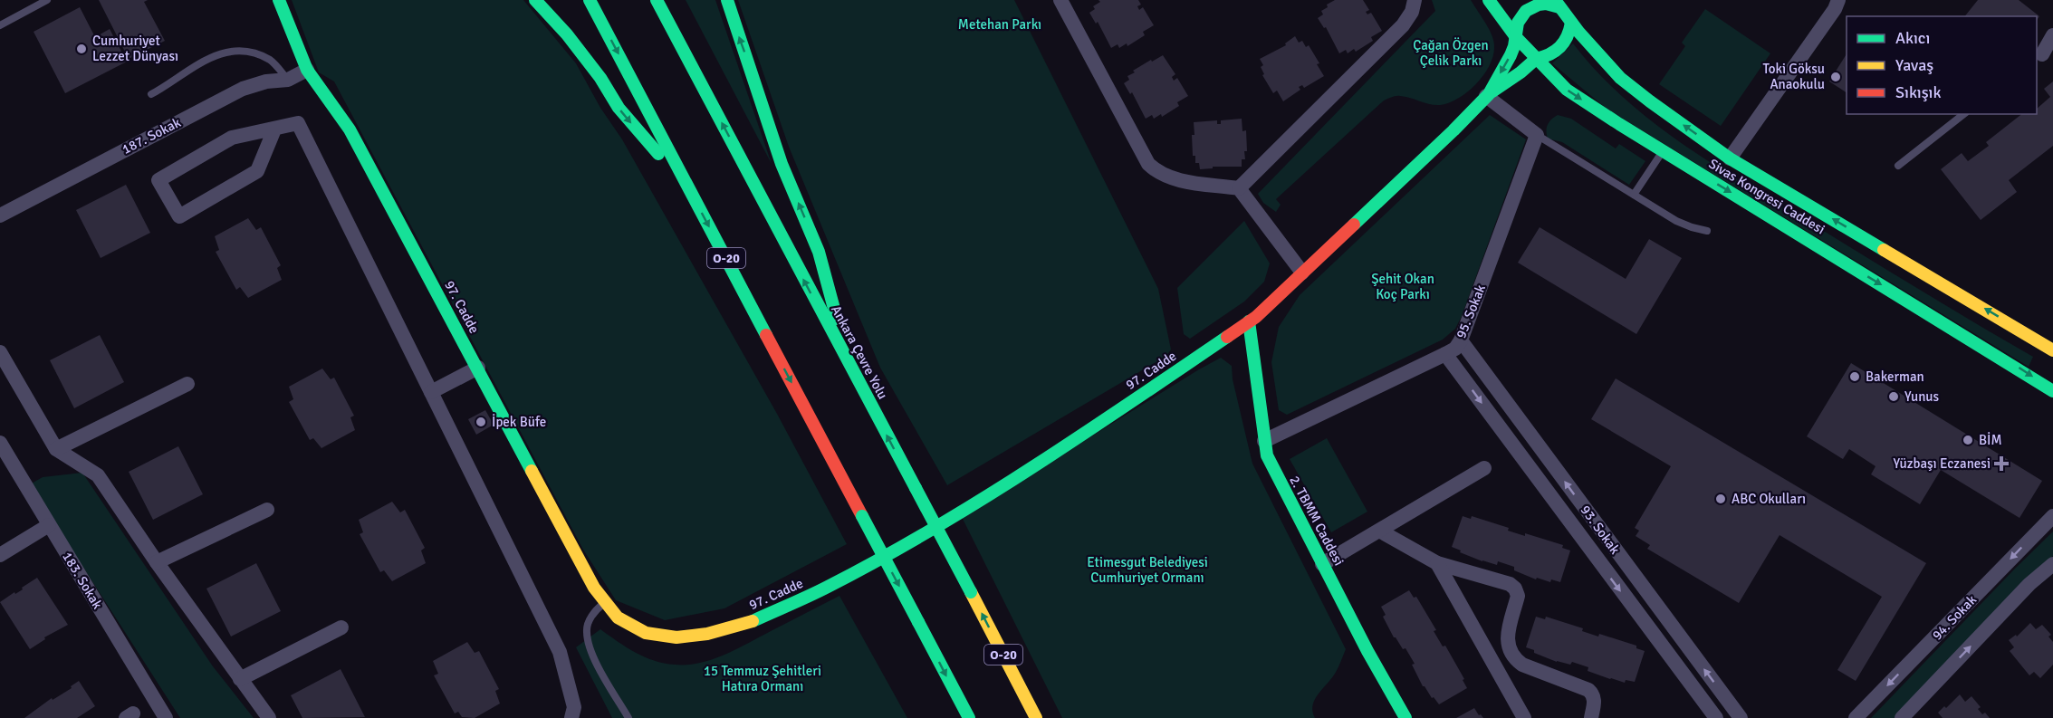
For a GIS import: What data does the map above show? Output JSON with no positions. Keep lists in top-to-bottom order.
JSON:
{
  "streets": {
    "main road": [
      "Sivas Kongresi Caddesi",
      "O-20",
      "97. Cadde",
      "Ankara Çevre Yolu",
      "2. TBMM Caddesi"
    ],
    "street": [
      "187. Sokak",
      "95. Sokak",
      "93. Sokak",
      "183. Sokak",
      "94. Sokak"
    ]
  },
  "crossings": [
    ["187. Sokak", "97. Cadde"],
    ["Sivas Kongresi Caddesi", "97. Cadde"],
    ["97. Cadde", "2. TBMM Caddesi"],
    ["95. Sokak", "2. TBMM Caddesi"],
    ["95. Sokak", "93. Sokak"]
  ],
  "parks": [
    "Metehan Parkı",
    "Çağan Özgen Çelik Parkı",
    "Şehit Okan Koç Parkı",
    "Etimesgut Belediyesi Cumhuriyet Ormanı",
    "15 Temmuz Şehitleri Hatıra Ormanı"
  ],
  "places": {
    "other": [
      "Cumhuriyet Lezzet Dünyası",
      "Toki Göksu Anaokulu",
      "Bakerman",
      "Yunus",
      "İpek Büfe",
      "BİM",
      "ABC Okulları"
    ],
    "health": ["Yüzbaşı Eczanesi"]
  },
  "legend": ["Akıcı", "Yavaş", "Sıkışık"]
}
